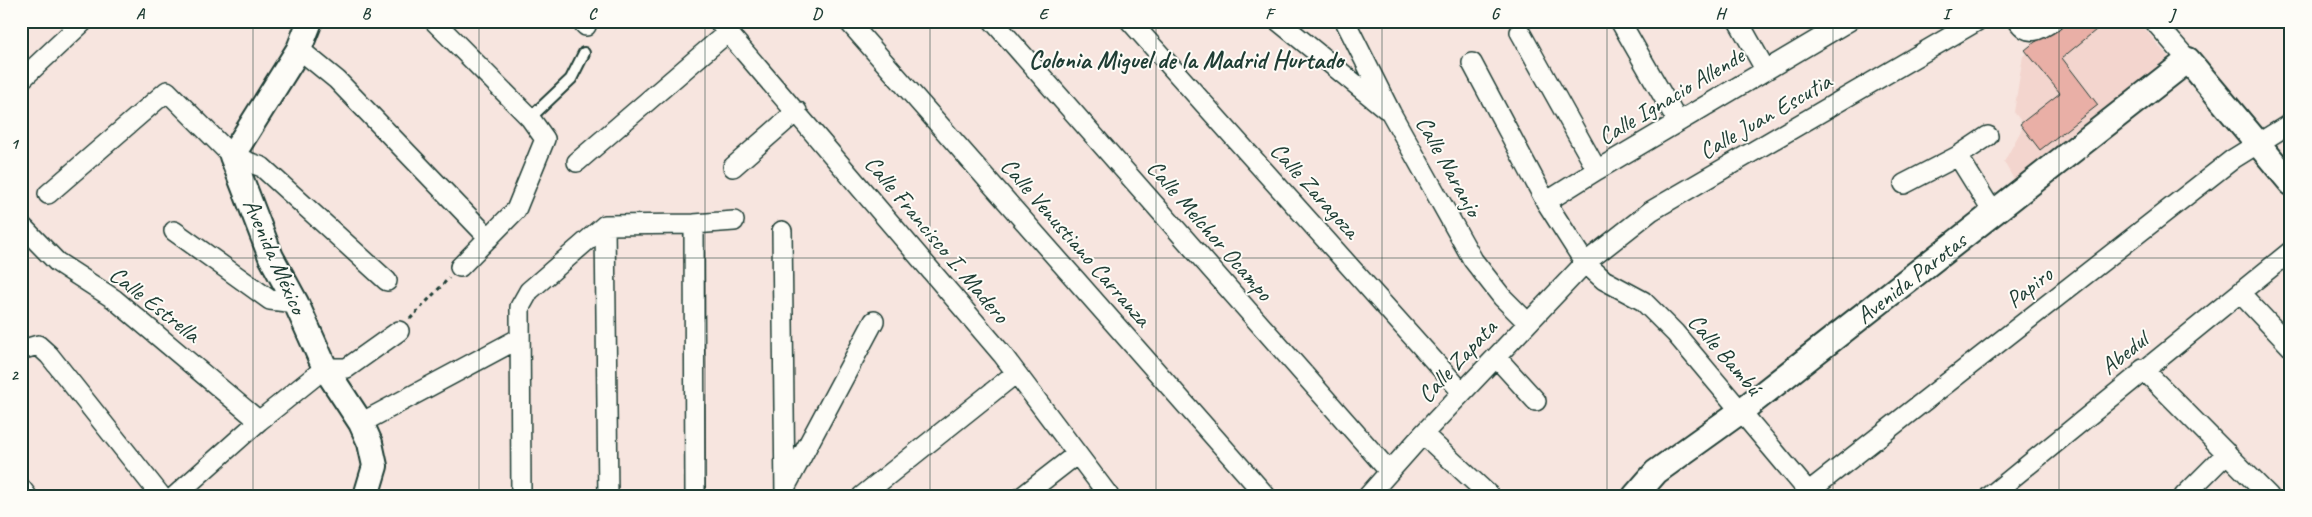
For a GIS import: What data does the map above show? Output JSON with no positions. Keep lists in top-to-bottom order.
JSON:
{
  "streets": {
    "street": [
      "Calle Ignacio Allende",
      "Calle Juan Escutia",
      "Calle Naranjo",
      "Calle Zaragoza",
      "Calle Melchor Ocampo",
      "Calle Francisco I. Madero",
      "Calle Venustiano Carranza",
      "Avenida México",
      "Avenida Parotas",
      "Papiro",
      "Calle Estrella",
      "Abedul",
      "Calle Bambú",
      "Calle Zapata"
    ]
  },
  "crossings": [
    ["Calle Ignacio Allende", "Calle Bambú"],
    ["Calle Juan Escutia", "Calle Bambú"],
    ["Calle Juan Escutia", "Calle Zapata"],
    ["Calle Naranjo", "Calle Zapata"],
    ["Calle Zaragoza", "Calle Zapata"],
    ["Calle Melchor Ocampo", "Calle Zapata"],
    ["Avenida Parotas", "Calle Bambú"],
    ["Papiro", "Calle Bambú"],
    ["Calle Bambú", "Calle Zapata"]
  ],
  "districts": ["Colonia Miguel de la Madrid Hurtado"],
  "grid": {
    "columns": [
      "A",
      "B",
      "C",
      "D",
      "E",
      "F",
      "G",
      "H",
      "I",
      "J"
    ],
    "rows": ["1", "2"]
  }
}
